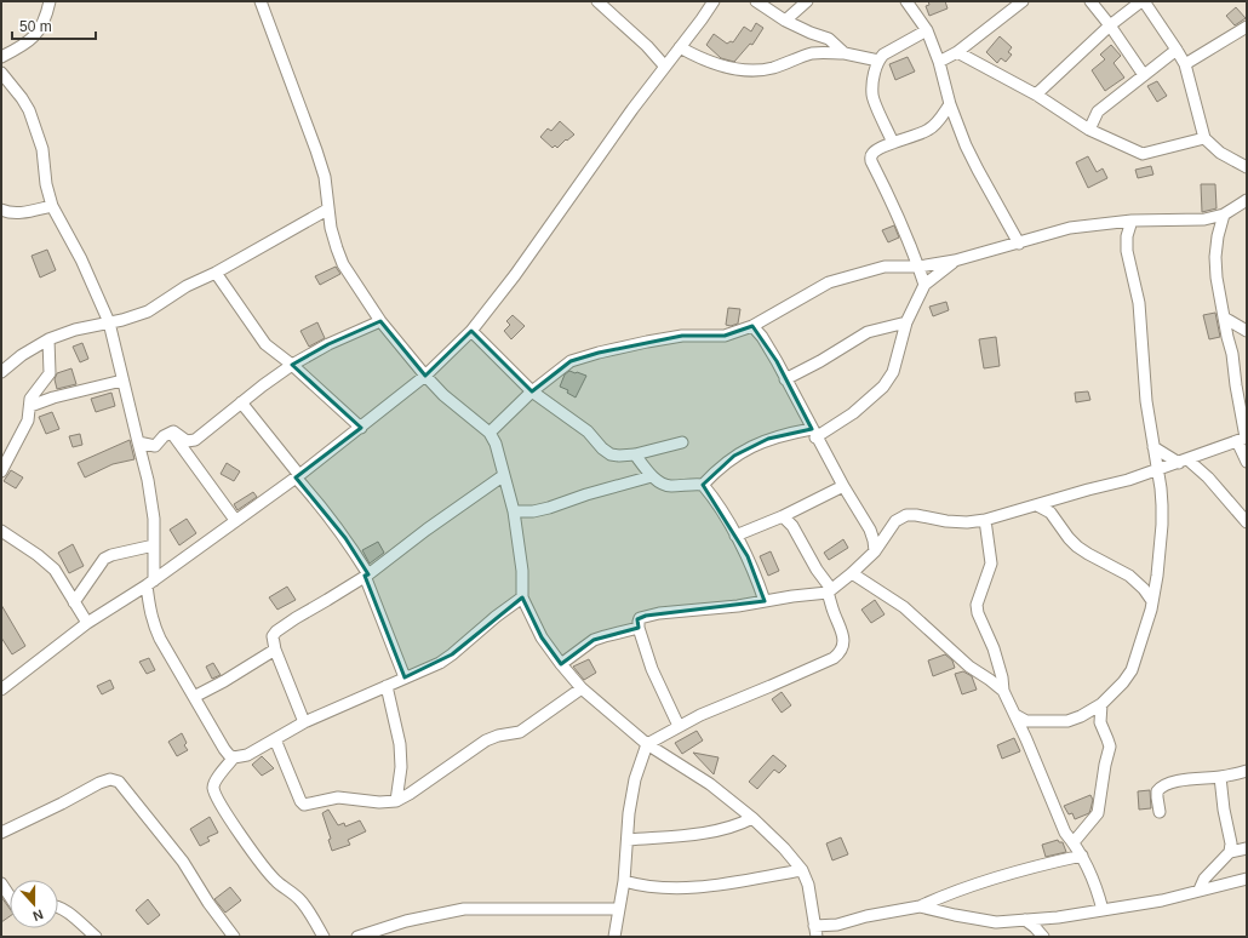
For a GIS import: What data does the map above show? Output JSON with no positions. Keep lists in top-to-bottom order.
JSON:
{
  "scale_bar": "50 m",
  "north": "bottom"
}
